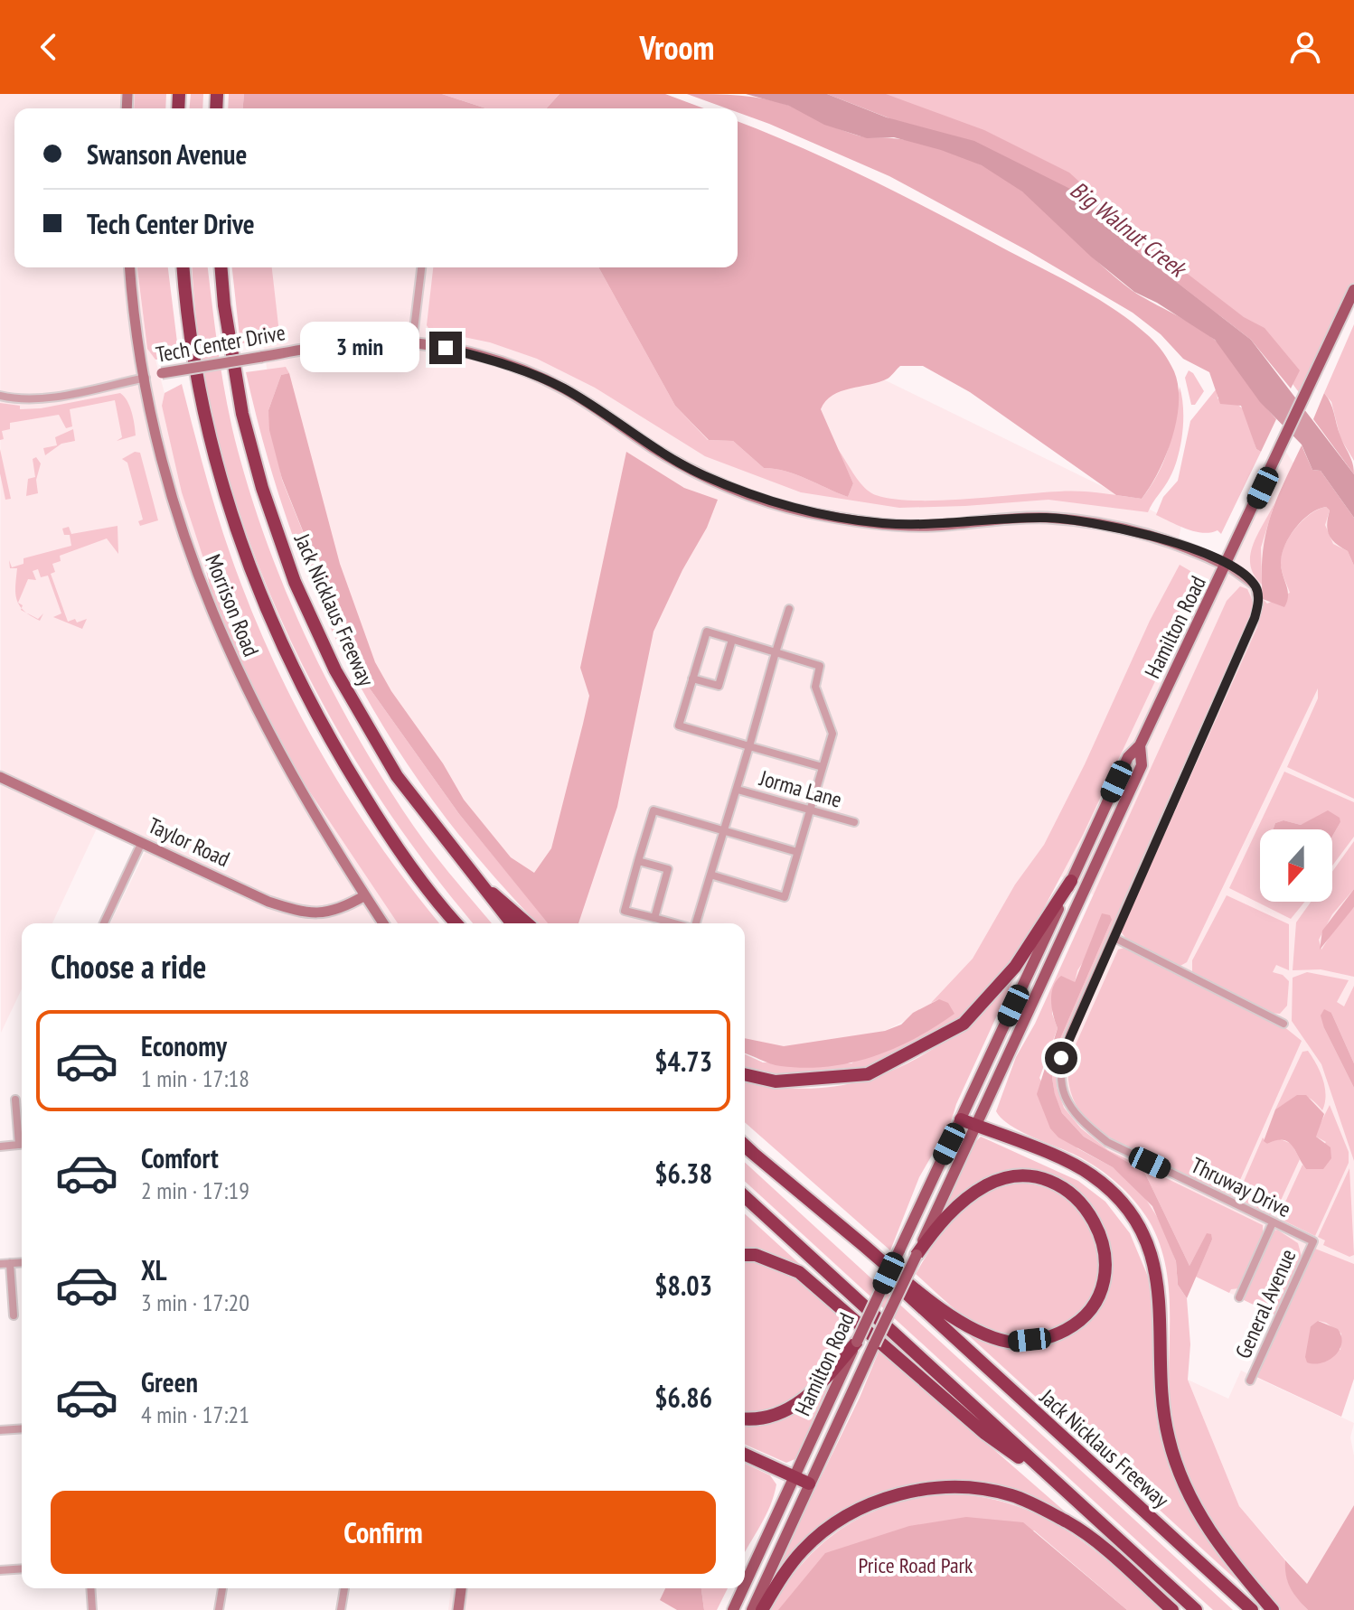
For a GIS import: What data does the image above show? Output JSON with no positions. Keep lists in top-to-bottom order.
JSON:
{
  "streets": {
    "highway": ["Jack Nicklaus Freeway"],
    "main road": [
      "Tech Center Drive",
      "Morrison Road",
      "Hamilton Road",
      "Taylor Road"
    ],
    "street": ["Jorma Lane", "Thruway Drive", "General Avenue"]
  },
  "crossings": [
    ["Tech Center Drive", "Morrison Road"],
    ["Tech Center Drive", "Hamilton Road"],
    ["Morrison Road", "Taylor Road"],
    ["Thruway Drive", "General Avenue"]
  ],
  "water": ["Big Walnut Creek"],
  "parks": ["Price Road Park"],
  "north": "bottom",
  "page": {
    "header": "Vroom",
    "banner": ["Swanson Avenue", "Tech Center Drive"],
    "bubble": "3 min",
    "heading": "Choose a ride",
    "list": [
      {
        "name": "Economy",
        "note": "1 min · 17:18",
        "value": "$4.73"
      },
      {
        "name": "Comfort",
        "note": "2 min · 17:19",
        "value": "$6.38"
      },
      {
        "name": "XL",
        "note": "3 min · 17:20",
        "value": "$8.03"
      },
      {
        "name": "Green",
        "note": "4 min · 17:21",
        "value": "$6.86"
      }
    ],
    "buttons": "Confirm"
  }
}
